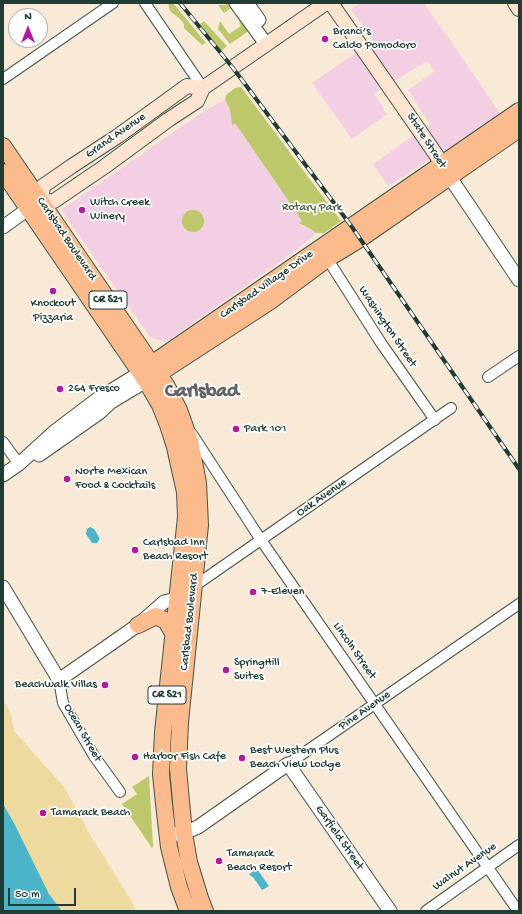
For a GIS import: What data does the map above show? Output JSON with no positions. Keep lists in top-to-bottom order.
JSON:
{
  "streets": {
    "main road": [
      "Grand Avenue",
      "State Street",
      "Carlsbad Boulevard",
      "Carlsbad Village Drive",
      "CR S21"
    ],
    "street": [
      "Washington Street",
      "Oak Avenue",
      "Lincoln Street",
      "Pine Avenue",
      "Ocean Street",
      "Garfield Street",
      "Walnut Avenue"
    ]
  },
  "crossings": [
    ["Grand Avenue", "Carlsbad Boulevard"],
    ["State Street", "Carlsbad Village Drive"],
    ["Carlsbad Boulevard", "Carlsbad Village Drive"],
    ["Carlsbad Boulevard", "Oak Avenue"],
    ["Carlsbad Boulevard", "Lincoln Street"],
    ["Carlsbad Boulevard", "Pine Avenue"],
    ["Carlsbad Village Drive", "Washington Street"],
    ["Washington Street", "Oak Avenue"],
    ["Oak Avenue", "Lincoln Street"],
    ["Lincoln Street", "Pine Avenue"],
    ["Lincoln Street", "Walnut Avenue"],
    ["Pine Avenue", "Garfield Street"]
  ],
  "districts": ["Carlsbad"],
  "parks": ["Rotary Park"],
  "places": [
    "Branci’s Caldo Pomodoro",
    "Witch Creek Winery",
    "Knockout Pizzaria",
    "264 Fresco",
    "Park 101",
    "Norte Mexican Food & Cocktails",
    "Carlsbad Inn Beach Resort",
    "7-Eleven",
    "SpringHill Suites",
    "Beachwalk Villas",
    "Harbor Fish Cafe",
    "Best Western Plus Beach View Lodge",
    "Tamarack Beach",
    "Tamarack Beach Resort"
  ],
  "scale_bar": "50 m",
  "north": "top"
}
